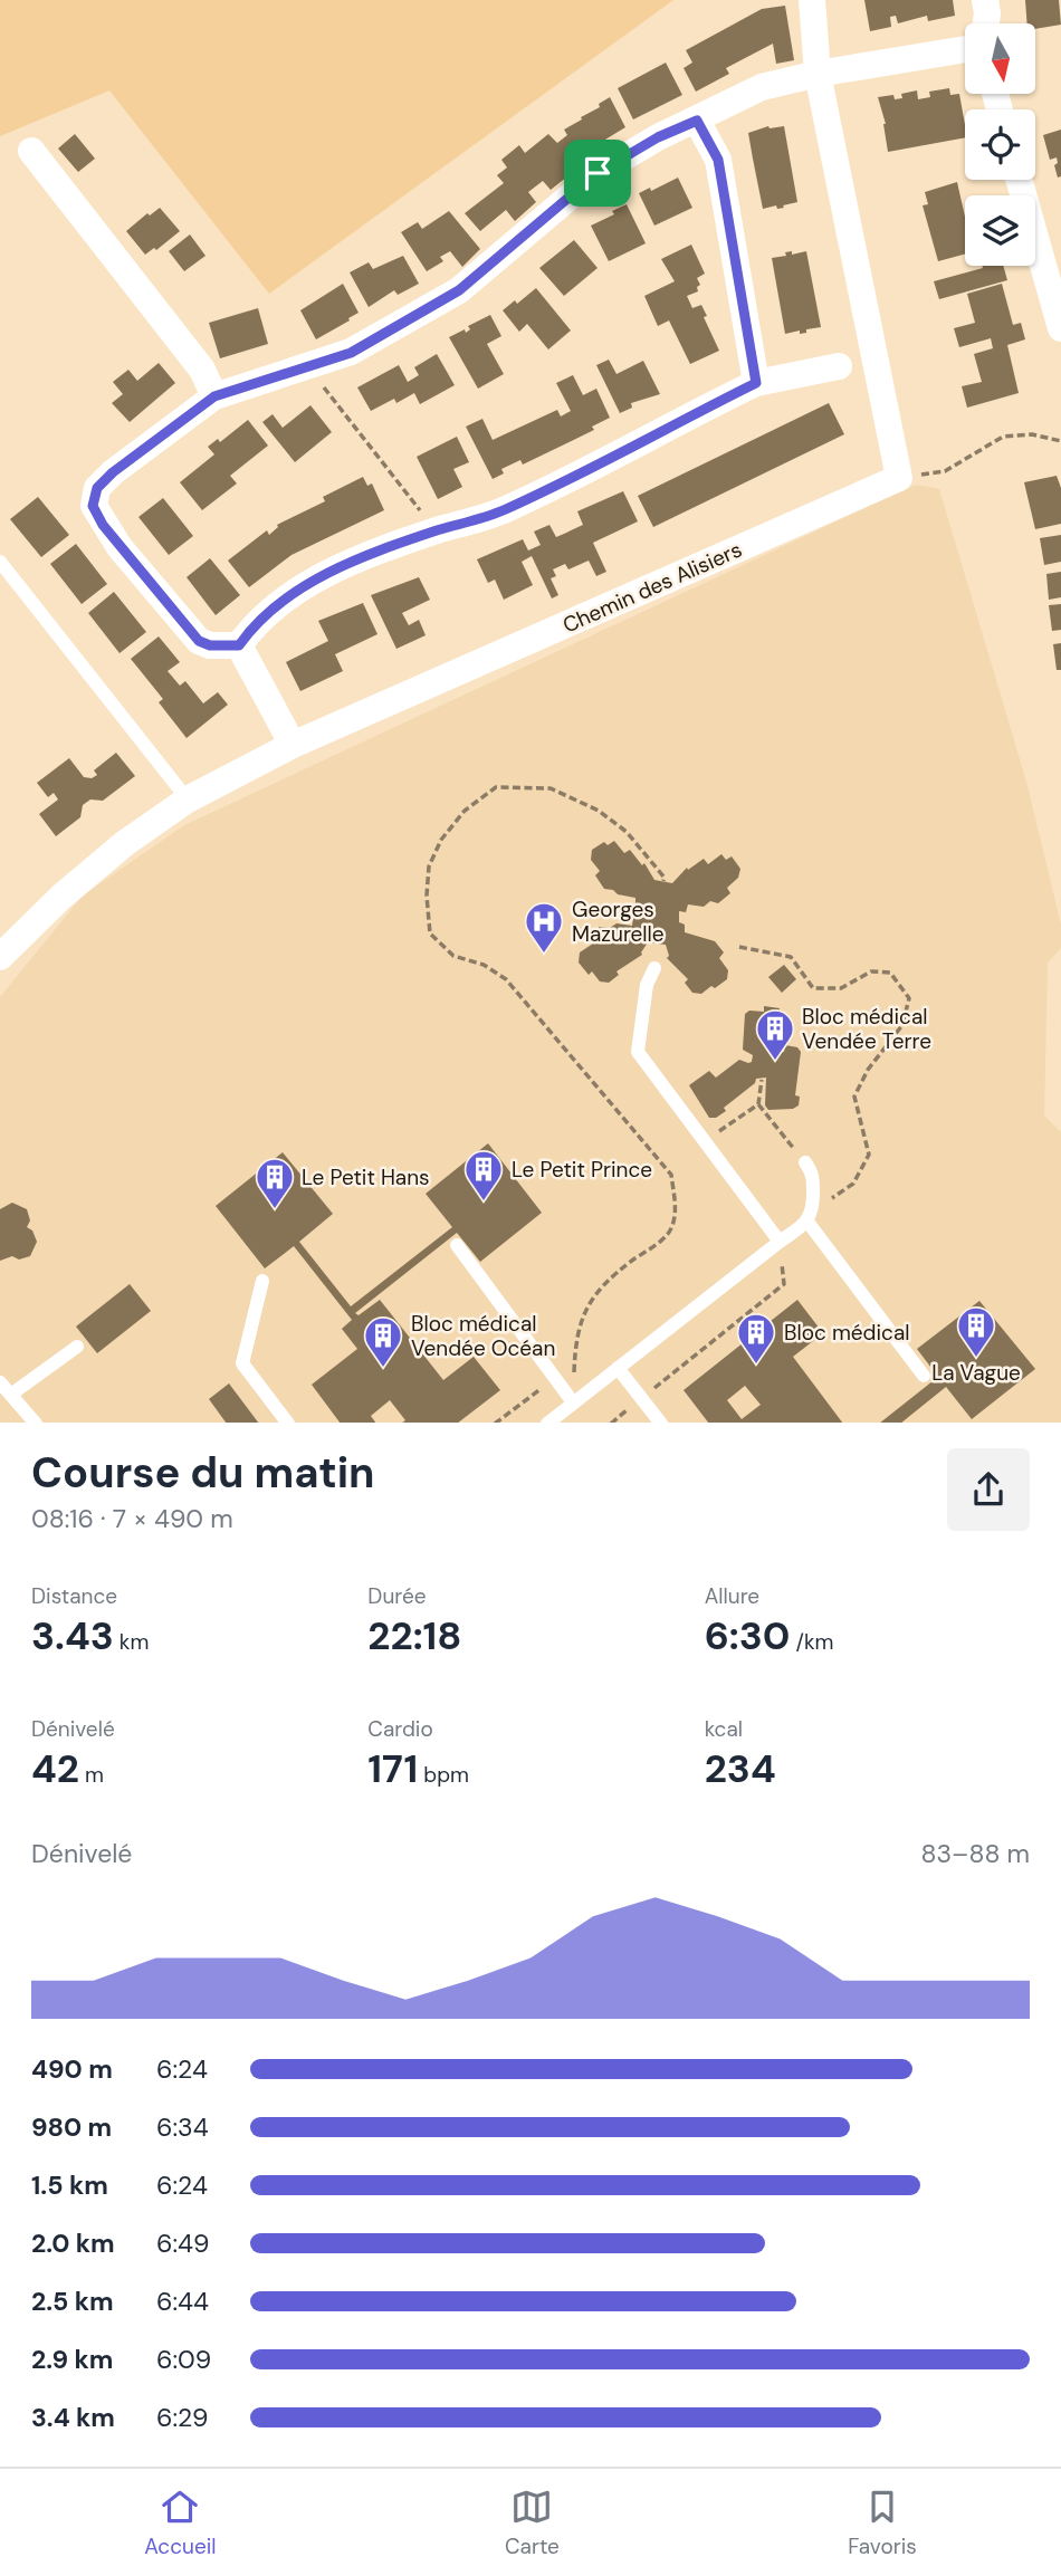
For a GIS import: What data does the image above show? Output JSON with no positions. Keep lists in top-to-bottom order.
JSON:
{
  "streets": {
    "street": ["Chemin des Alisiers"]
  },
  "places": {
    "hospital": ["Georges Mazurelle"],
    "building": [
      "Bloc médical Vendée Terre",
      "Le Petit Prince",
      "Le Petit Hans",
      "La Vague",
      "Bloc médical",
      "Bloc médical Vendée Océan"
    ]
  },
  "north": "bottom",
  "page": {
    "heading": ["Course du matin", "08:16 · 7 × 490 m"],
    "stats": [
      ["Distance", "3.43 km"],
      ["Durée", "22:18"],
      ["Allure", "6:30 /km"],
      ["Dénivelé", "42 m"],
      ["Cardio", "171 bpm"],
      ["kcal", "234"]
    ],
    "chart": ["Dénivelé", "83–88 m"],
    "list": [
      {
        "name": "490 m",
        "note": "6:24"
      },
      {
        "name": "980 m",
        "note": "6:34"
      },
      {
        "name": "1.5 km",
        "note": "6:24"
      },
      {
        "name": "2.0 km",
        "note": "6:49"
      },
      {
        "name": "2.5 km",
        "note": "6:44"
      },
      {
        "name": "2.9 km",
        "note": "6:09"
      },
      {
        "name": "3.4 km",
        "note": "6:29"
      }
    ],
    "tabs": ["Accueil", "Carte", "Favoris"]
  }
}
